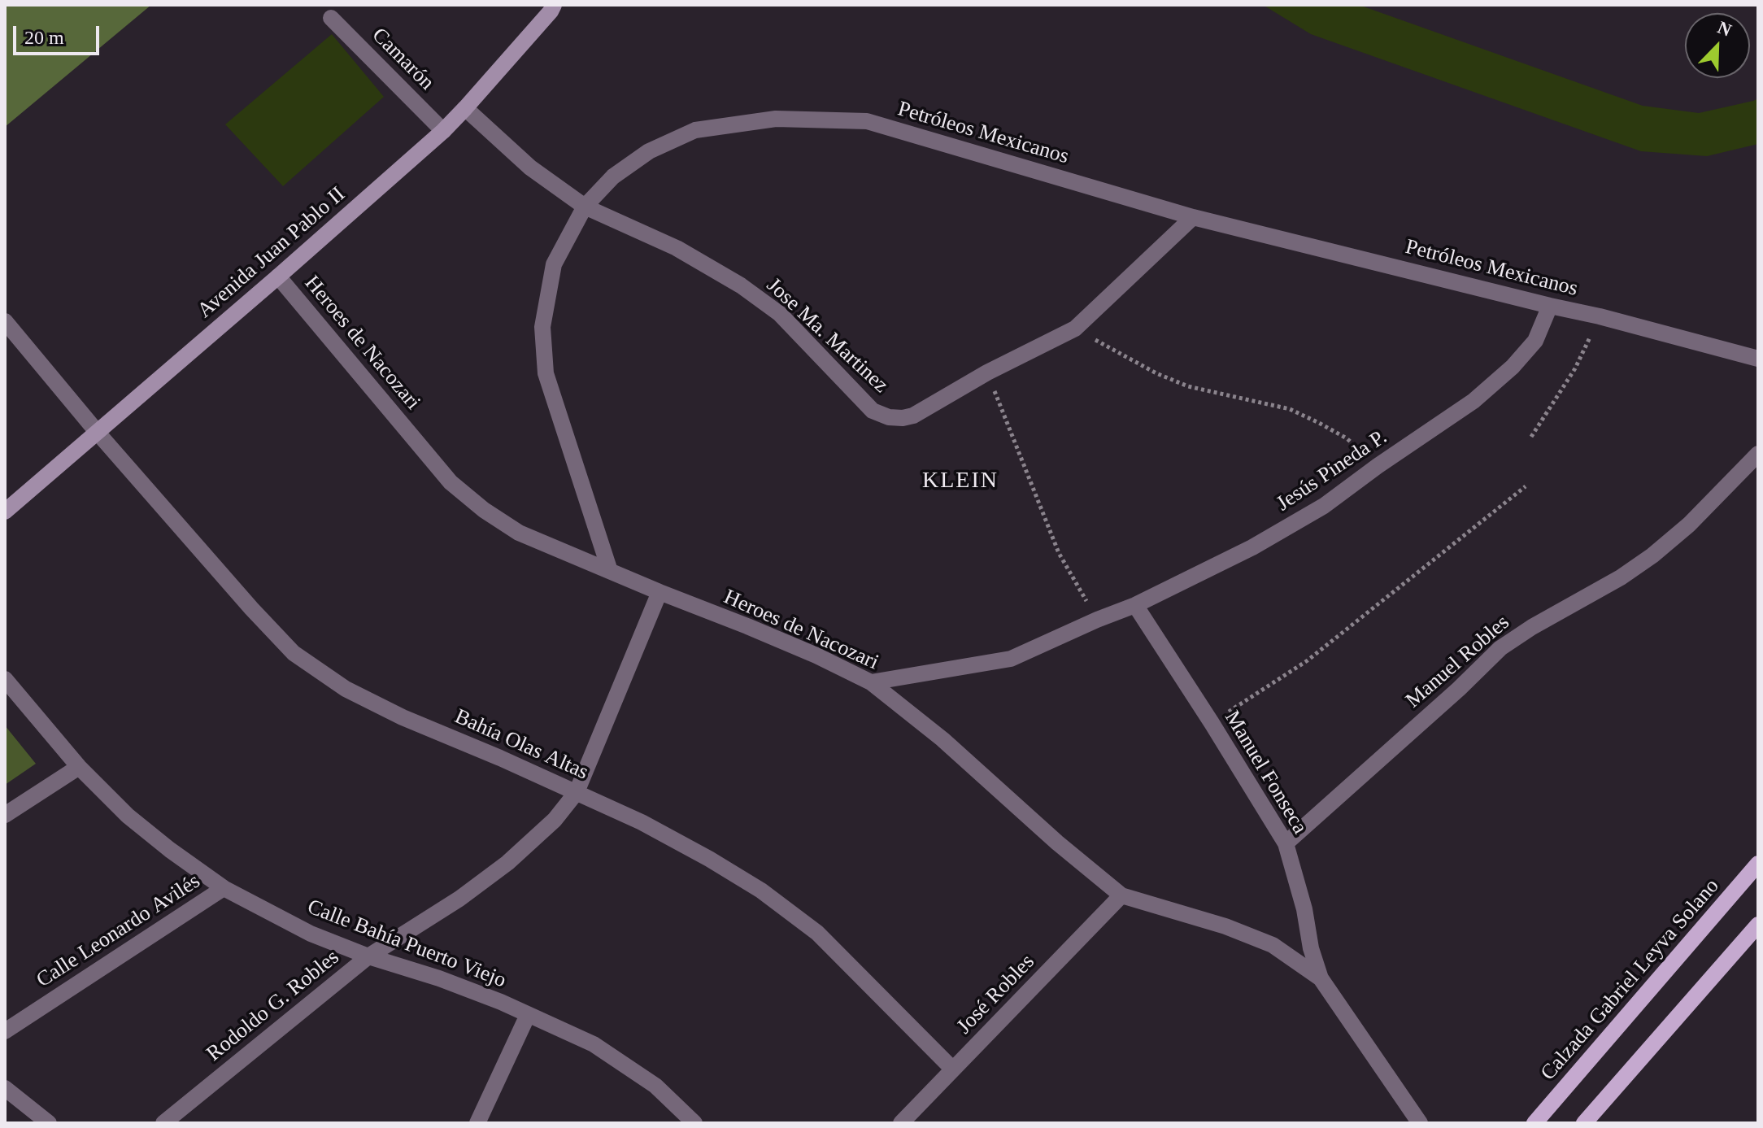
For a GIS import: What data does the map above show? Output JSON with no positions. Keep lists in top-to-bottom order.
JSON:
{
  "streets": {
    "main road": ["Avenida Juan Pablo II", "Calzada Gabriel Leyva Solano"],
    "street": [
      "Camarón",
      "Petróleos Mexicanos",
      "Jose Ma. Martinez",
      "Heroes de Nacozari",
      "Jesús Pineda P.",
      "Manuel Robles",
      "Bahía Olas Altas",
      "Manuel Fonseca",
      "Calle Leonardo Avilés",
      "Calle Bahía Puerto Viejo",
      "José Robles",
      "Rodoldo G. Robles"
    ]
  },
  "crossings": [
    ["Camarón", "Avenida Juan Pablo II"],
    ["Petróleos Mexicanos", "Jose Ma. Martinez"],
    ["Petróleos Mexicanos", "Heroes de Nacozari"],
    ["Petróleos Mexicanos", "Jesús Pineda P."],
    ["Avenida Juan Pablo II", "Jose Ma. Martinez"],
    ["Avenida Juan Pablo II", "Heroes de Nacozari"],
    ["Avenida Juan Pablo II", "Bahía Olas Altas"],
    ["Heroes de Nacozari", "Jesús Pineda P."],
    ["Heroes de Nacozari", "Manuel Fonseca"],
    ["Heroes de Nacozari", "José Robles"],
    ["Heroes de Nacozari", "Rodoldo G. Robles"],
    ["Jesús Pineda P.", "Manuel Fonseca"],
    ["Manuel Robles", "Manuel Fonseca"],
    ["Bahía Olas Altas", "José Robles"],
    ["Bahía Olas Altas", "Rodoldo G. Robles"],
    ["Calle Leonardo Avilés", "Calle Bahía Puerto Viejo"],
    ["Calle Bahía Puerto Viejo", "Rodoldo G. Robles"]
  ],
  "districts": ["KLEIN"],
  "scale_bar": "20 m",
  "north": "top right"
}
